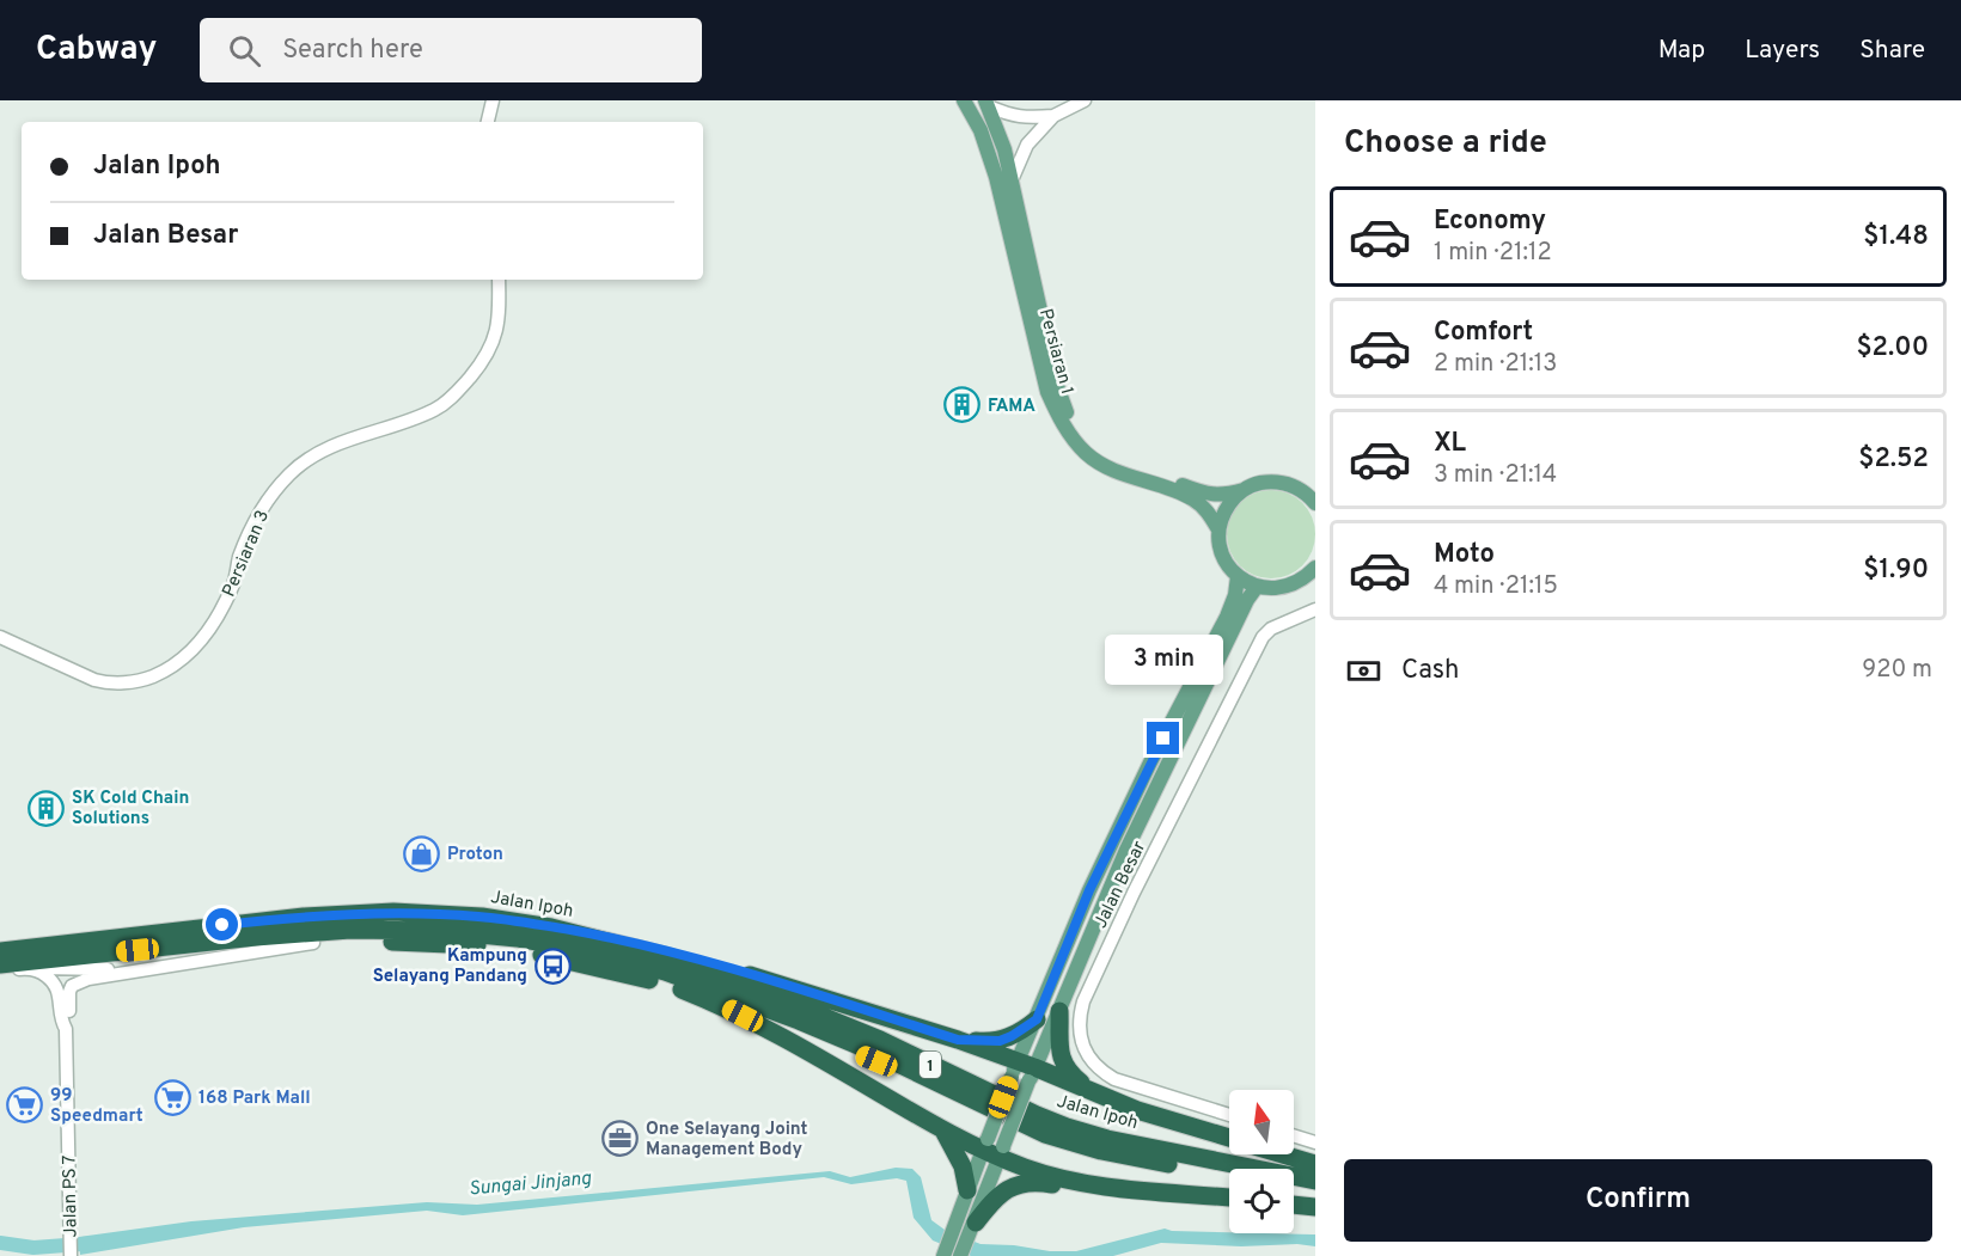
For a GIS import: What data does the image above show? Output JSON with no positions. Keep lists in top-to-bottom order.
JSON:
{
  "streets": {
    "highway": ["Jalan Ipoh", "1"],
    "main road": ["Persiaran 1", "Jalan Besar"],
    "street": ["Persiaran 3", "Jalan PS 7"]
  },
  "water": ["Sungai Jinjang"],
  "places": {
    "building": ["FAMA", "SK Cold Chain Solutions"],
    "shop": ["Proton"],
    "bus stop": ["Kampung Selayang Pandang"],
    "supermarket": ["168 Park Mall", "99 Speedmart"],
    "office": ["One Selayang Joint Management Body"]
  },
  "north": "top",
  "page": {
    "header": "Cabway",
    "search": "Search here",
    "nav": ["Map", "Layers", "Share"],
    "heading": "Choose a ride",
    "banner": ["Jalan Ipoh", "Jalan Besar"],
    "list": [
      {
        "name": "Economy",
        "note": "1 min · 21:12",
        "value": "$1.48"
      },
      {
        "name": "Comfort",
        "note": "2 min · 21:13",
        "value": "$2.00"
      },
      {
        "name": "XL",
        "note": "3 min · 21:14",
        "value": "$2.52"
      },
      {
        "name": "Moto",
        "note": "4 min · 21:15",
        "value": "$1.90"
      }
    ],
    "pay": ["Cash", "920 m"],
    "bubble": "3 min",
    "buttons": "Confirm"
  }
}
